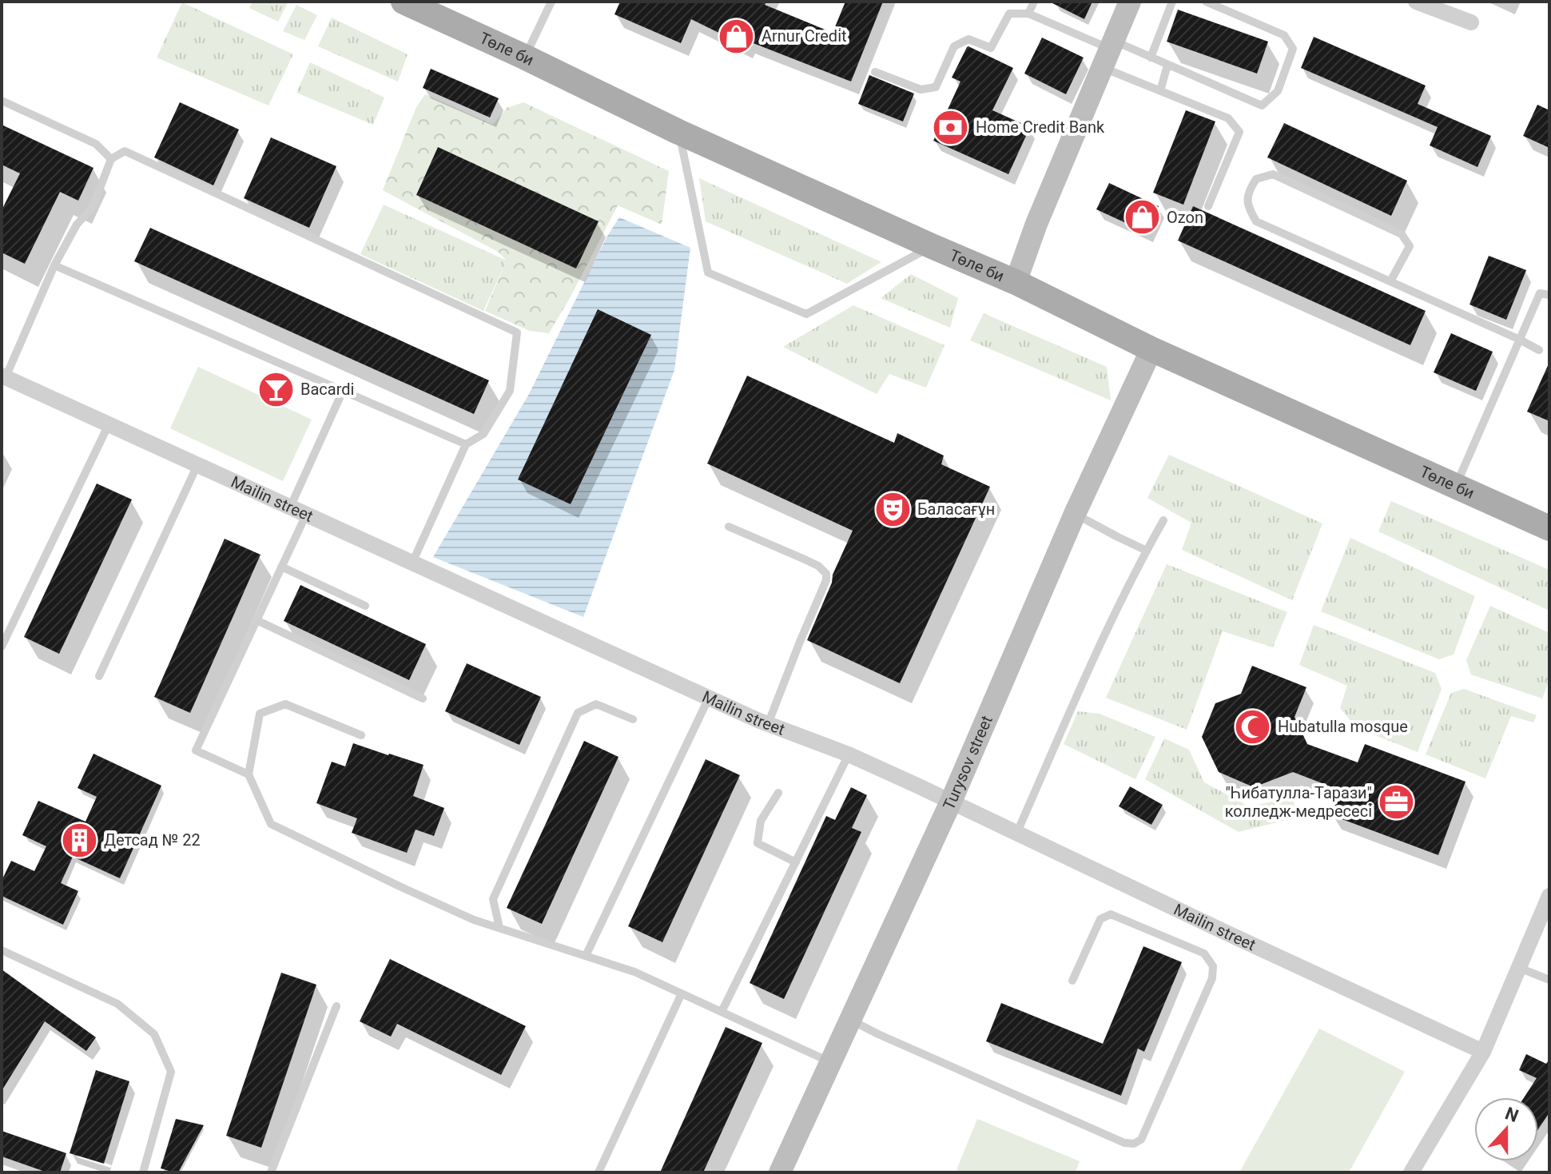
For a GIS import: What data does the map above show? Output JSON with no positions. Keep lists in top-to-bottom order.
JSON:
{
  "streets": {
    "main road": ["Төле би", "Turysov street"],
    "street": ["Mailin street"]
  },
  "crossings": [
    ["Төле би", "Turysov street"],
    ["Mailin street", "Turysov street"]
  ],
  "places": {
    "shop": ["Arnur Credit", "Ozon"],
    "bank": ["Home Credit Bank"],
    "bar": ["Bacardi"],
    "theatre": ["Баласағұн"],
    "mosque": ["Hubatulla mosque"],
    "office": ["\"Һибатулла-Тарази\" колледж-медресесі"],
    "building": ["Детсад № 22"]
  },
  "north": "top"
}
